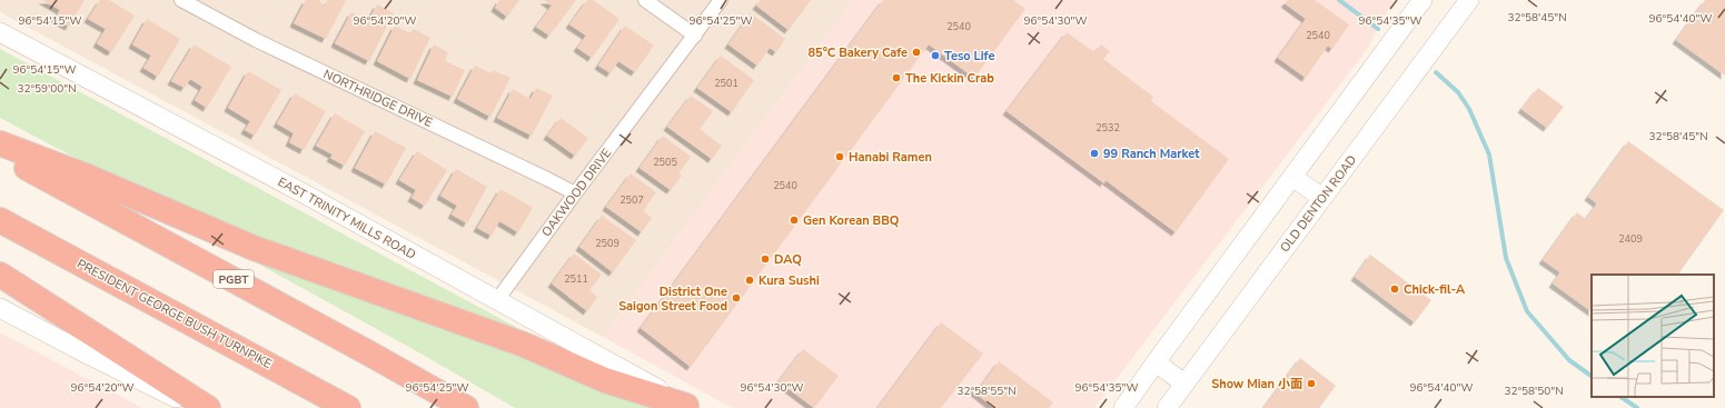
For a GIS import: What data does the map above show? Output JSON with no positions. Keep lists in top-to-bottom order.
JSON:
{
  "streets": {
    "highway": ["PGBT", "PRESIDENT GEORGE BUSH TURNPIKE"],
    "main road": ["OLD DENTON ROAD", "EAST TRINITY MILLS ROAD"],
    "street": ["NORTHRIDGE DRIVE", "OAKWOOD DRIVE"]
  },
  "crossings": [
    ["NORTHRIDGE DRIVE", "OAKWOOD DRIVE"],
    ["OAKWOOD DRIVE", "EAST TRINITY MILLS ROAD"]
  ],
  "places": [
    "85°C Bakery Cafe",
    "Teso Life",
    "The Kickin Crab",
    "99 Ranch Market",
    "Hanabi Ramen",
    "Gen Korean BBQ",
    "DAQ",
    "Kura Sushi",
    "Chick-fil-A",
    "District One Saigon Street Food",
    "Show Mian 小面"
  ],
  "house_numbers": [
    "2540",
    "2540",
    "2501",
    "2532",
    "2505",
    "2540",
    "2507",
    "2409",
    "2509",
    "2511"
  ],
  "coordinates": [
    "32°58'45\"N",
    "96°54'40\"W",
    "96°54'15\"W",
    "96°54'20\"W",
    "96°54'25\"W",
    "96°54'30\"W",
    "96°54'35\"W",
    "32°59'00\"N",
    "32°58'55\"N",
    "32°58'50\"N"
  ]
}
